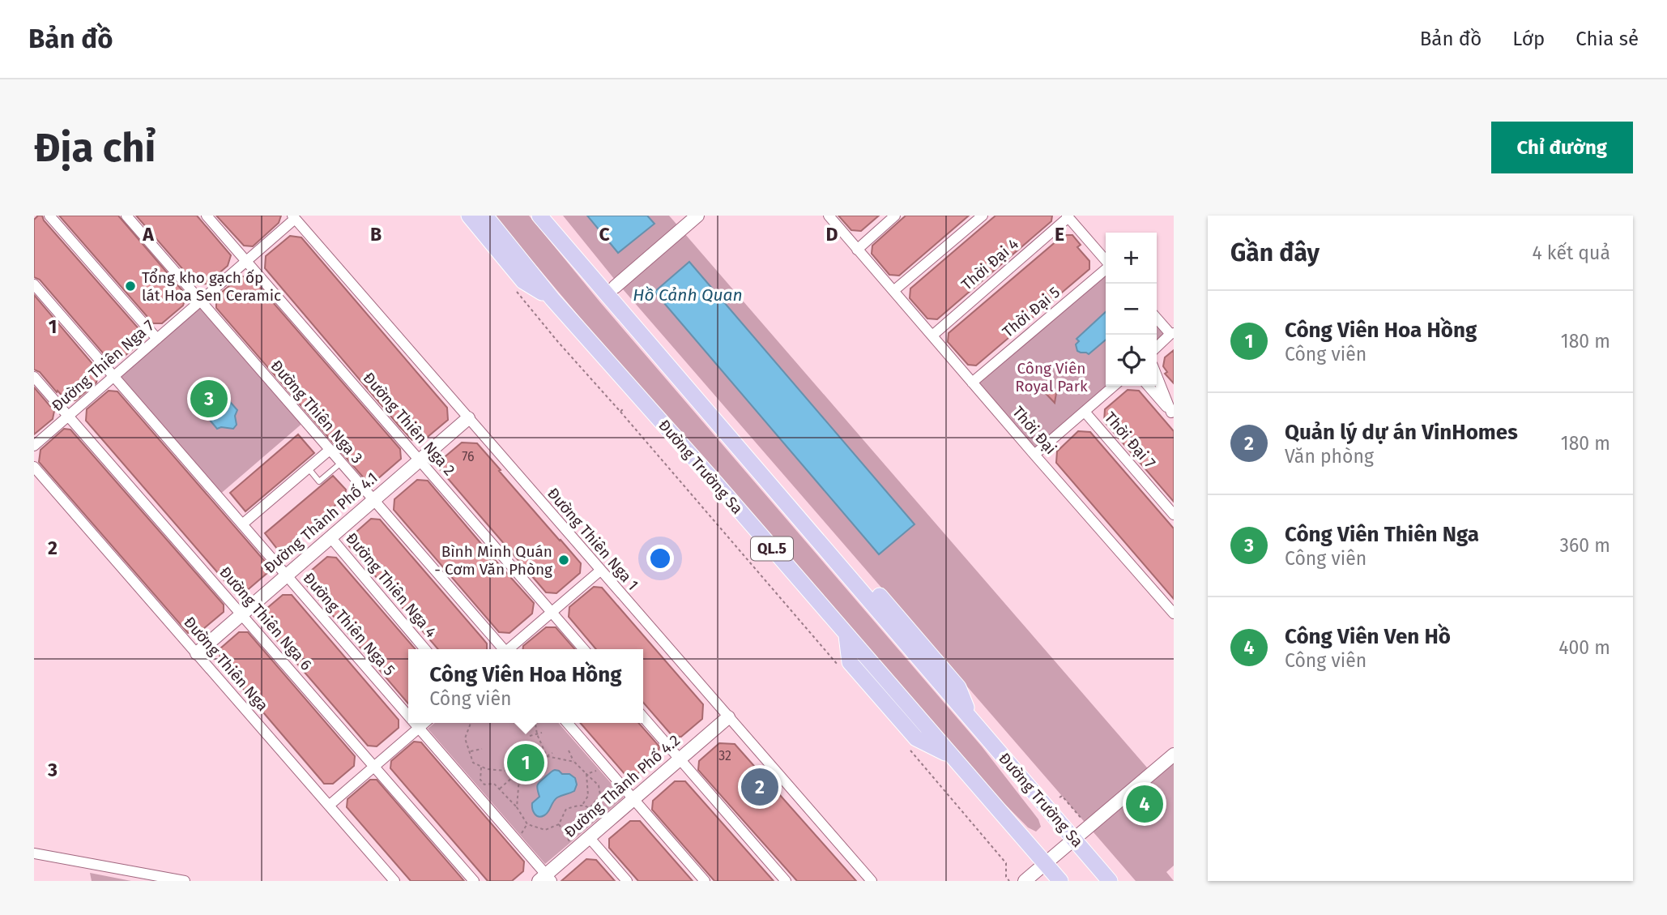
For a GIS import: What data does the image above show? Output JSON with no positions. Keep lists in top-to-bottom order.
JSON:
{
  "streets": {
    "highway": ["Đường Trường Sa", "QL.5"],
    "street": [
      "Thời Đại 4",
      "Thời Đại 5",
      "Đường Thiên Nga 7",
      "Đường Thiên Nga 3",
      "Đường Thiên Nga 2",
      "Thời Đại",
      "Thời Đại 7",
      "Đường Thành Phố 4.1",
      "Đường Thiên Nga 1",
      "Đường Thiên Nga 4",
      "Đường Thiên Nga 6",
      "Đường Thiên Nga 5",
      "Đường Thiên Nga",
      "Đường Thành Phố 4.2"
    ]
  },
  "crossings": [
    ["Thời Đại 4", "Thời Đại"],
    ["Thời Đại 5", "Thời Đại"],
    ["Đường Thiên Nga 7", "Đường Thiên Nga 3"],
    ["Đường Thiên Nga 7", "Đường Thiên Nga 2"],
    ["Đường Thiên Nga 7", "Đường Thiên Nga 1"],
    ["Đường Thiên Nga 7", "Đường Thiên Nga 6"],
    ["Đường Thiên Nga 7", "Đường Thiên Nga 5"],
    ["Đường Thiên Nga 3", "Đường Thành Phố 4.1"],
    ["Đường Thiên Nga 2", "Đường Thành Phố 4.1"],
    ["Đường Thành Phố 4.1", "Đường Thiên Nga 1"],
    ["Đường Thành Phố 4.1", "Đường Thiên Nga 4"],
    ["Đường Thành Phố 4.1", "Đường Thiên Nga 6"],
    ["Đường Thành Phố 4.1", "Đường Thiên Nga 5"],
    ["Đường Thành Phố 4.1", "Đường Thiên Nga"],
    ["Đường Thiên Nga 1", "Đường Thành Phố 4.2"],
    ["Đường Thiên Nga 5", "Đường Thành Phố 4.2"]
  ],
  "water": ["Hồ Cảnh Quan"],
  "parks": ["Công Viên Royal Park"],
  "places": ["Tổng kho gạch ốp lát Hoa Sen Ceramic", "Bình Minh Quán - Cơm Văn Phòng"],
  "house_numbers": ["76", "32"],
  "page": {
    "header": "Bản đồ",
    "nav": ["Bản đồ", "Lớp", "Chia sẻ"],
    "buttons": "Chỉ đường",
    "title": "Địa chỉ",
    "heading": ["Gần đây", "4 kết quả"],
    "map_buttons": ["+", "−"],
    "list": [
      {
        "mark": "1",
        "name": "Công Viên Hoa Hồng",
        "note": "Công viên",
        "value": "180 m"
      },
      {
        "mark": "2",
        "name": "Quản lý dự án VinHomes",
        "note": "Văn phòng",
        "value": "180 m"
      },
      {
        "mark": "3",
        "name": "Công Viên Thiên Nga",
        "note": "Công viên",
        "value": "360 m"
      },
      {
        "mark": "4",
        "name": "Công Viên Ven Hồ",
        "note": "Công viên",
        "value": "400 m"
      }
    ],
    "pins": [
      "3",
      "1",
      "2",
      "4"
    ],
    "popup": ["Công Viên Hoa Hồng", "Công viên"]
  },
  "grid": {
    "columns": [
      "A",
      "B",
      "C",
      "D",
      "E"
    ],
    "rows": ["1", "2", "3"]
  }
}
